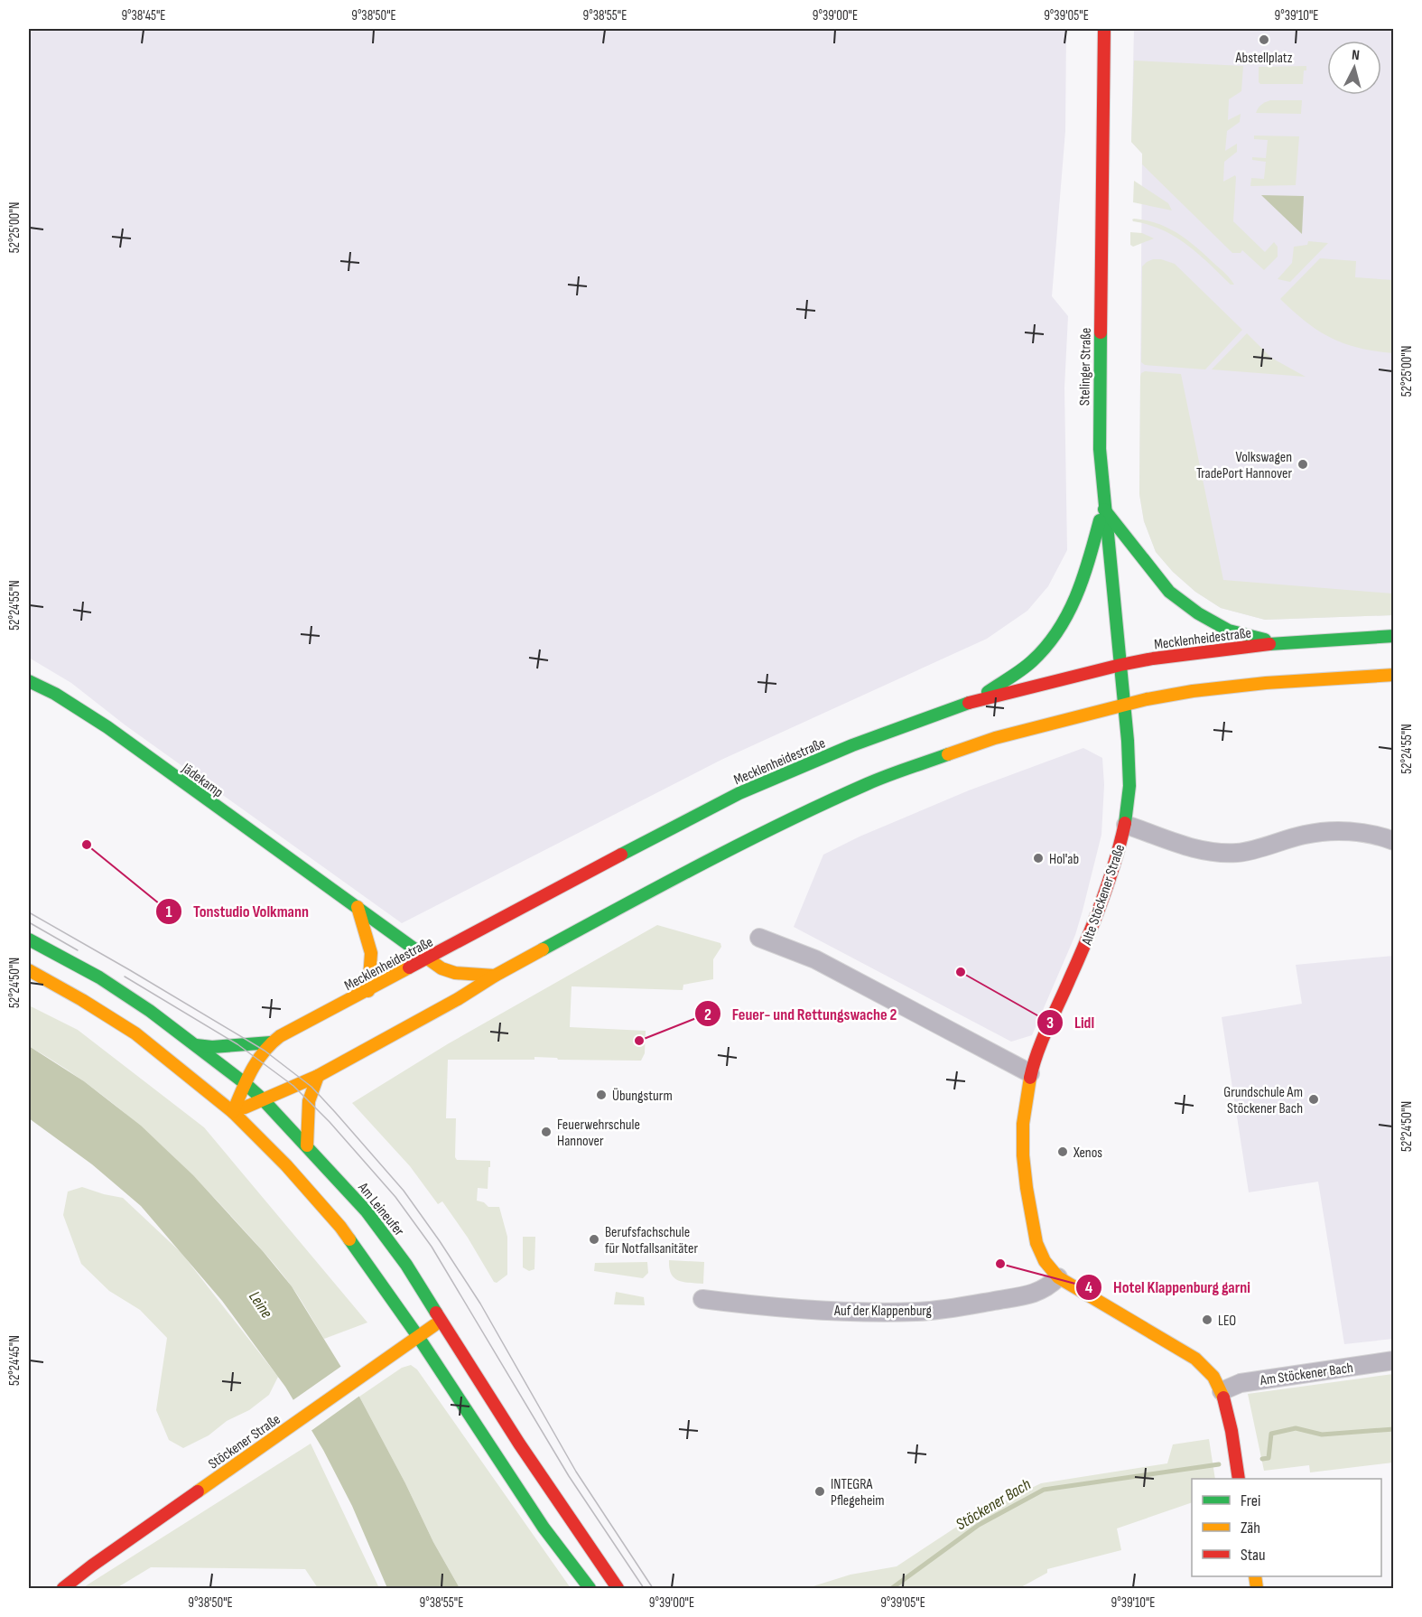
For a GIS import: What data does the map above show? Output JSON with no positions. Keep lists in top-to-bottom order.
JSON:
{
  "streets": {
    "main road": [
      "Stelinger Straße",
      "Mecklenheidestraße",
      "Jädekamp",
      "Alte Stöckener Straße",
      "Am Leineufer",
      "Stöckener Straße"
    ],
    "street": ["Auf der Klappenburg", "Am Stöckener Bach"]
  },
  "crossings": [
    ["Stelinger Straße", "Mecklenheidestraße"],
    ["Stelinger Straße", "Alte Stöckener Straße"],
    ["Mecklenheidestraße", "Jädekamp"],
    ["Mecklenheidestraße", "Am Leineufer"],
    ["Alte Stöckener Straße", "Auf der Klappenburg"],
    ["Alte Stöckener Straße", "Am Stöckener Bach"],
    ["Am Leineufer", "Stöckener Straße"]
  ],
  "water": ["Leine", "Stöckener Bach"],
  "places": [
    "Abstellplatz",
    "Volkswagen TradePort Hannover",
    "Tonstudio Volkmann",
    "Hol'ab",
    "Lidl",
    "Feuer- und Rettungswache 2",
    "Übungsturm",
    "Grundschule Am Stöckener Bach",
    "Feuerwehrschule Hannover",
    "Xenos",
    "Berufsfachschule für Notfallsanitäter",
    "Hotel Klappenburg garni",
    "LEO",
    "INTEGRA Pflegeheim"
  ],
  "legend": ["Frei", "Zäh", "Stau"],
  "north": "top",
  "coordinates": [
    "9°38'45\"E",
    "9°38'50\"E",
    "9°38'55\"E",
    "9°39'00\"E",
    "9°39'05\"E",
    "9°39'10\"E",
    "52°25'00\"N",
    "52°24'55\"N",
    "52°24'50\"N",
    "52°24'45\"N"
  ]
}
